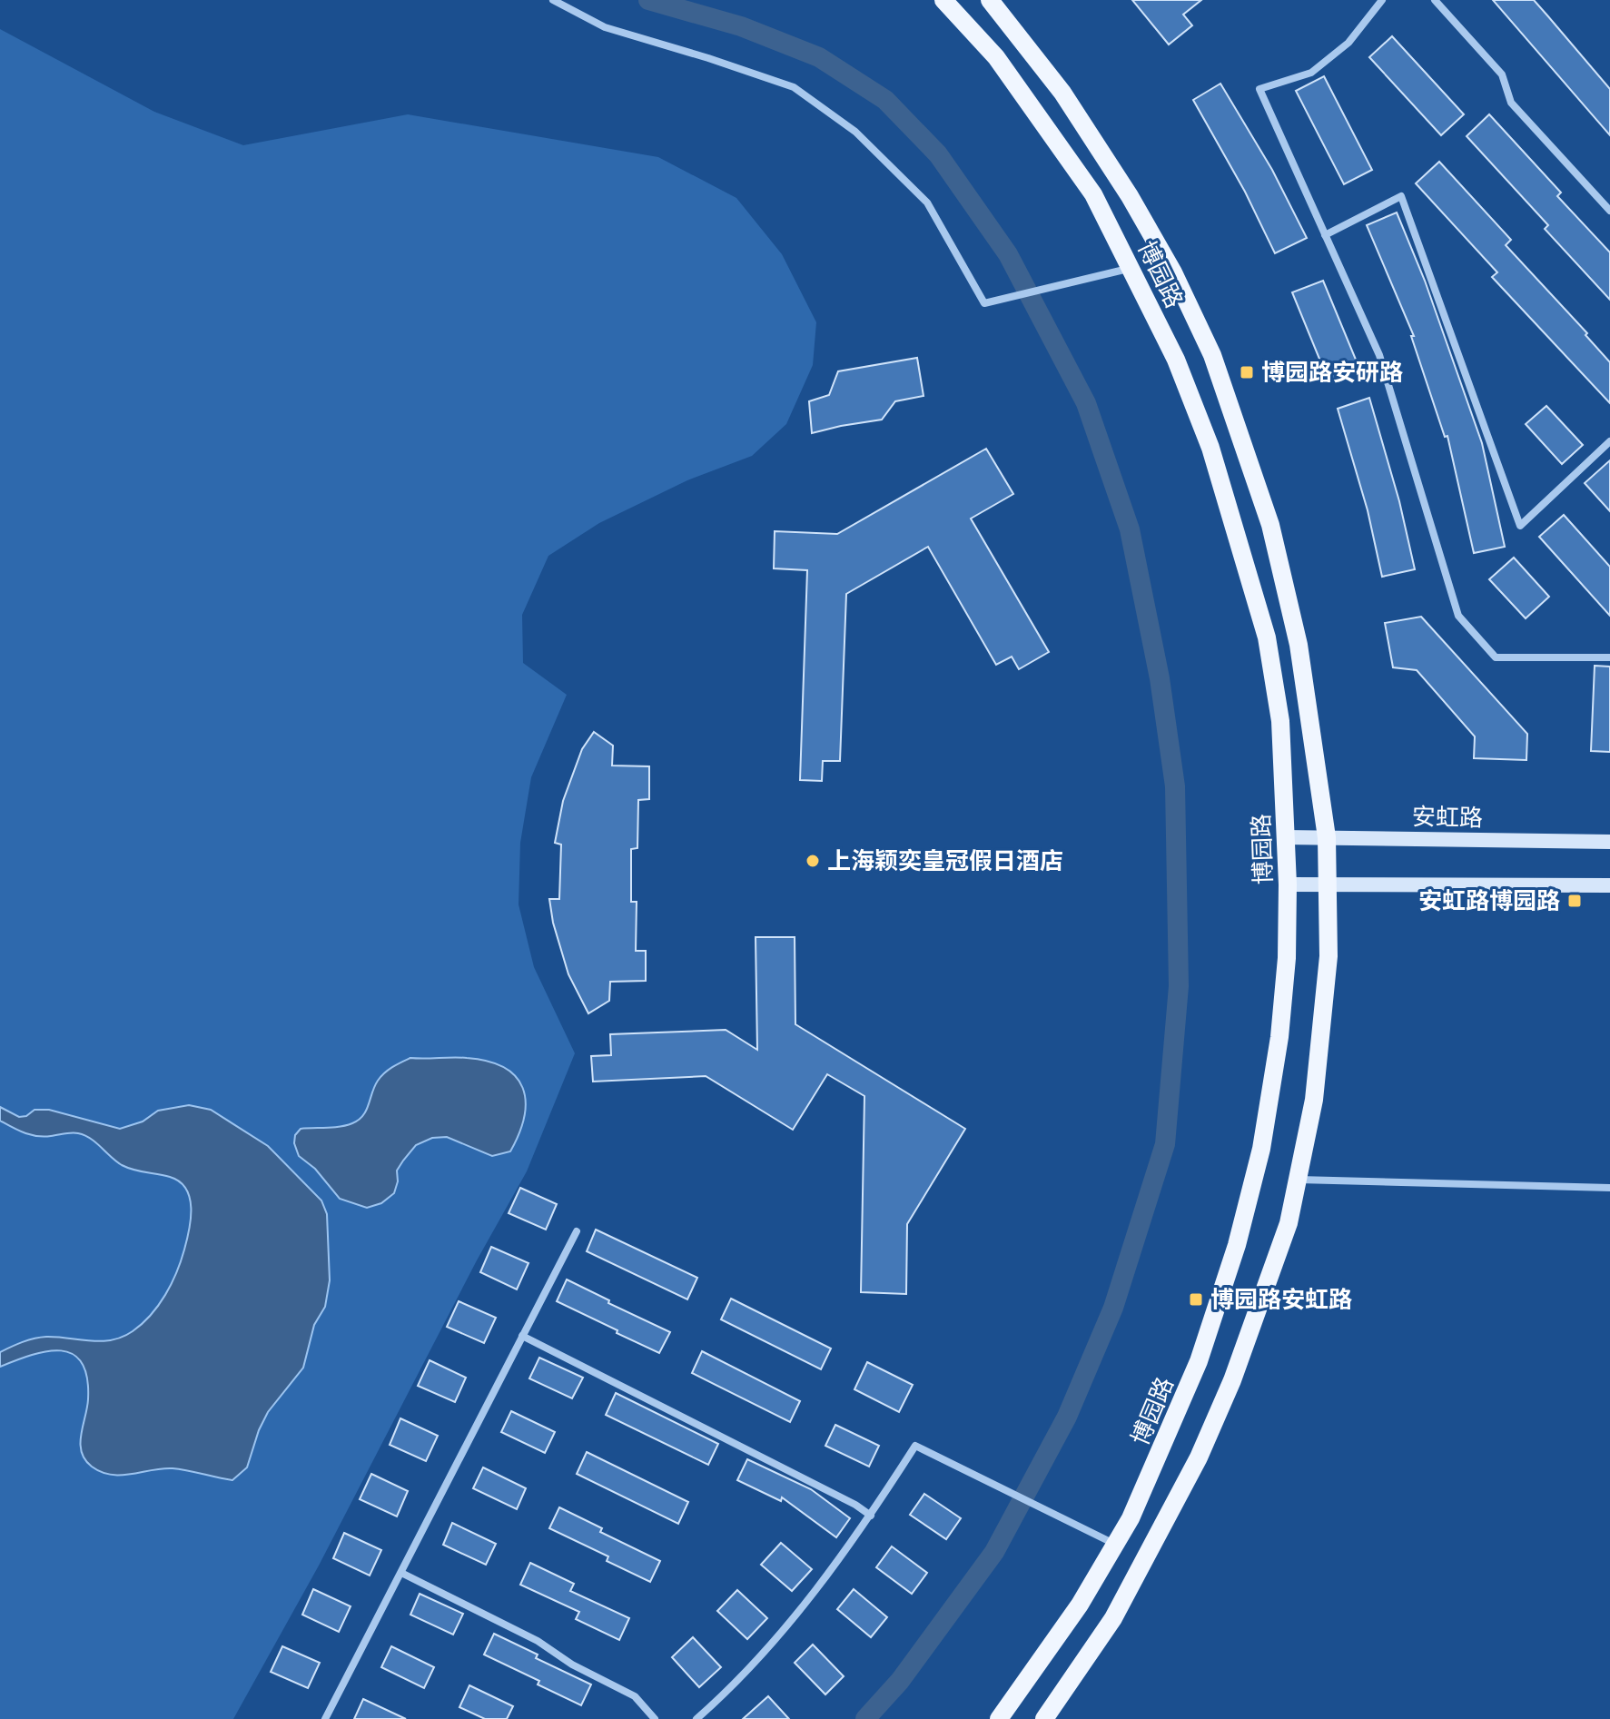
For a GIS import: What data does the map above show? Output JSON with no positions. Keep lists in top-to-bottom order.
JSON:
{
  "streets": {
    "main road": ["博园路", "安虹路"]
  },
  "crossings": [
    ["博园路", "安虹路"]
  ],
  "places": {
    "transit": ["博园路安研路", "安虹路博园路", "博园路安虹路"],
    "other": ["上海颖奕皇冠假日酒店"]
  }
}
